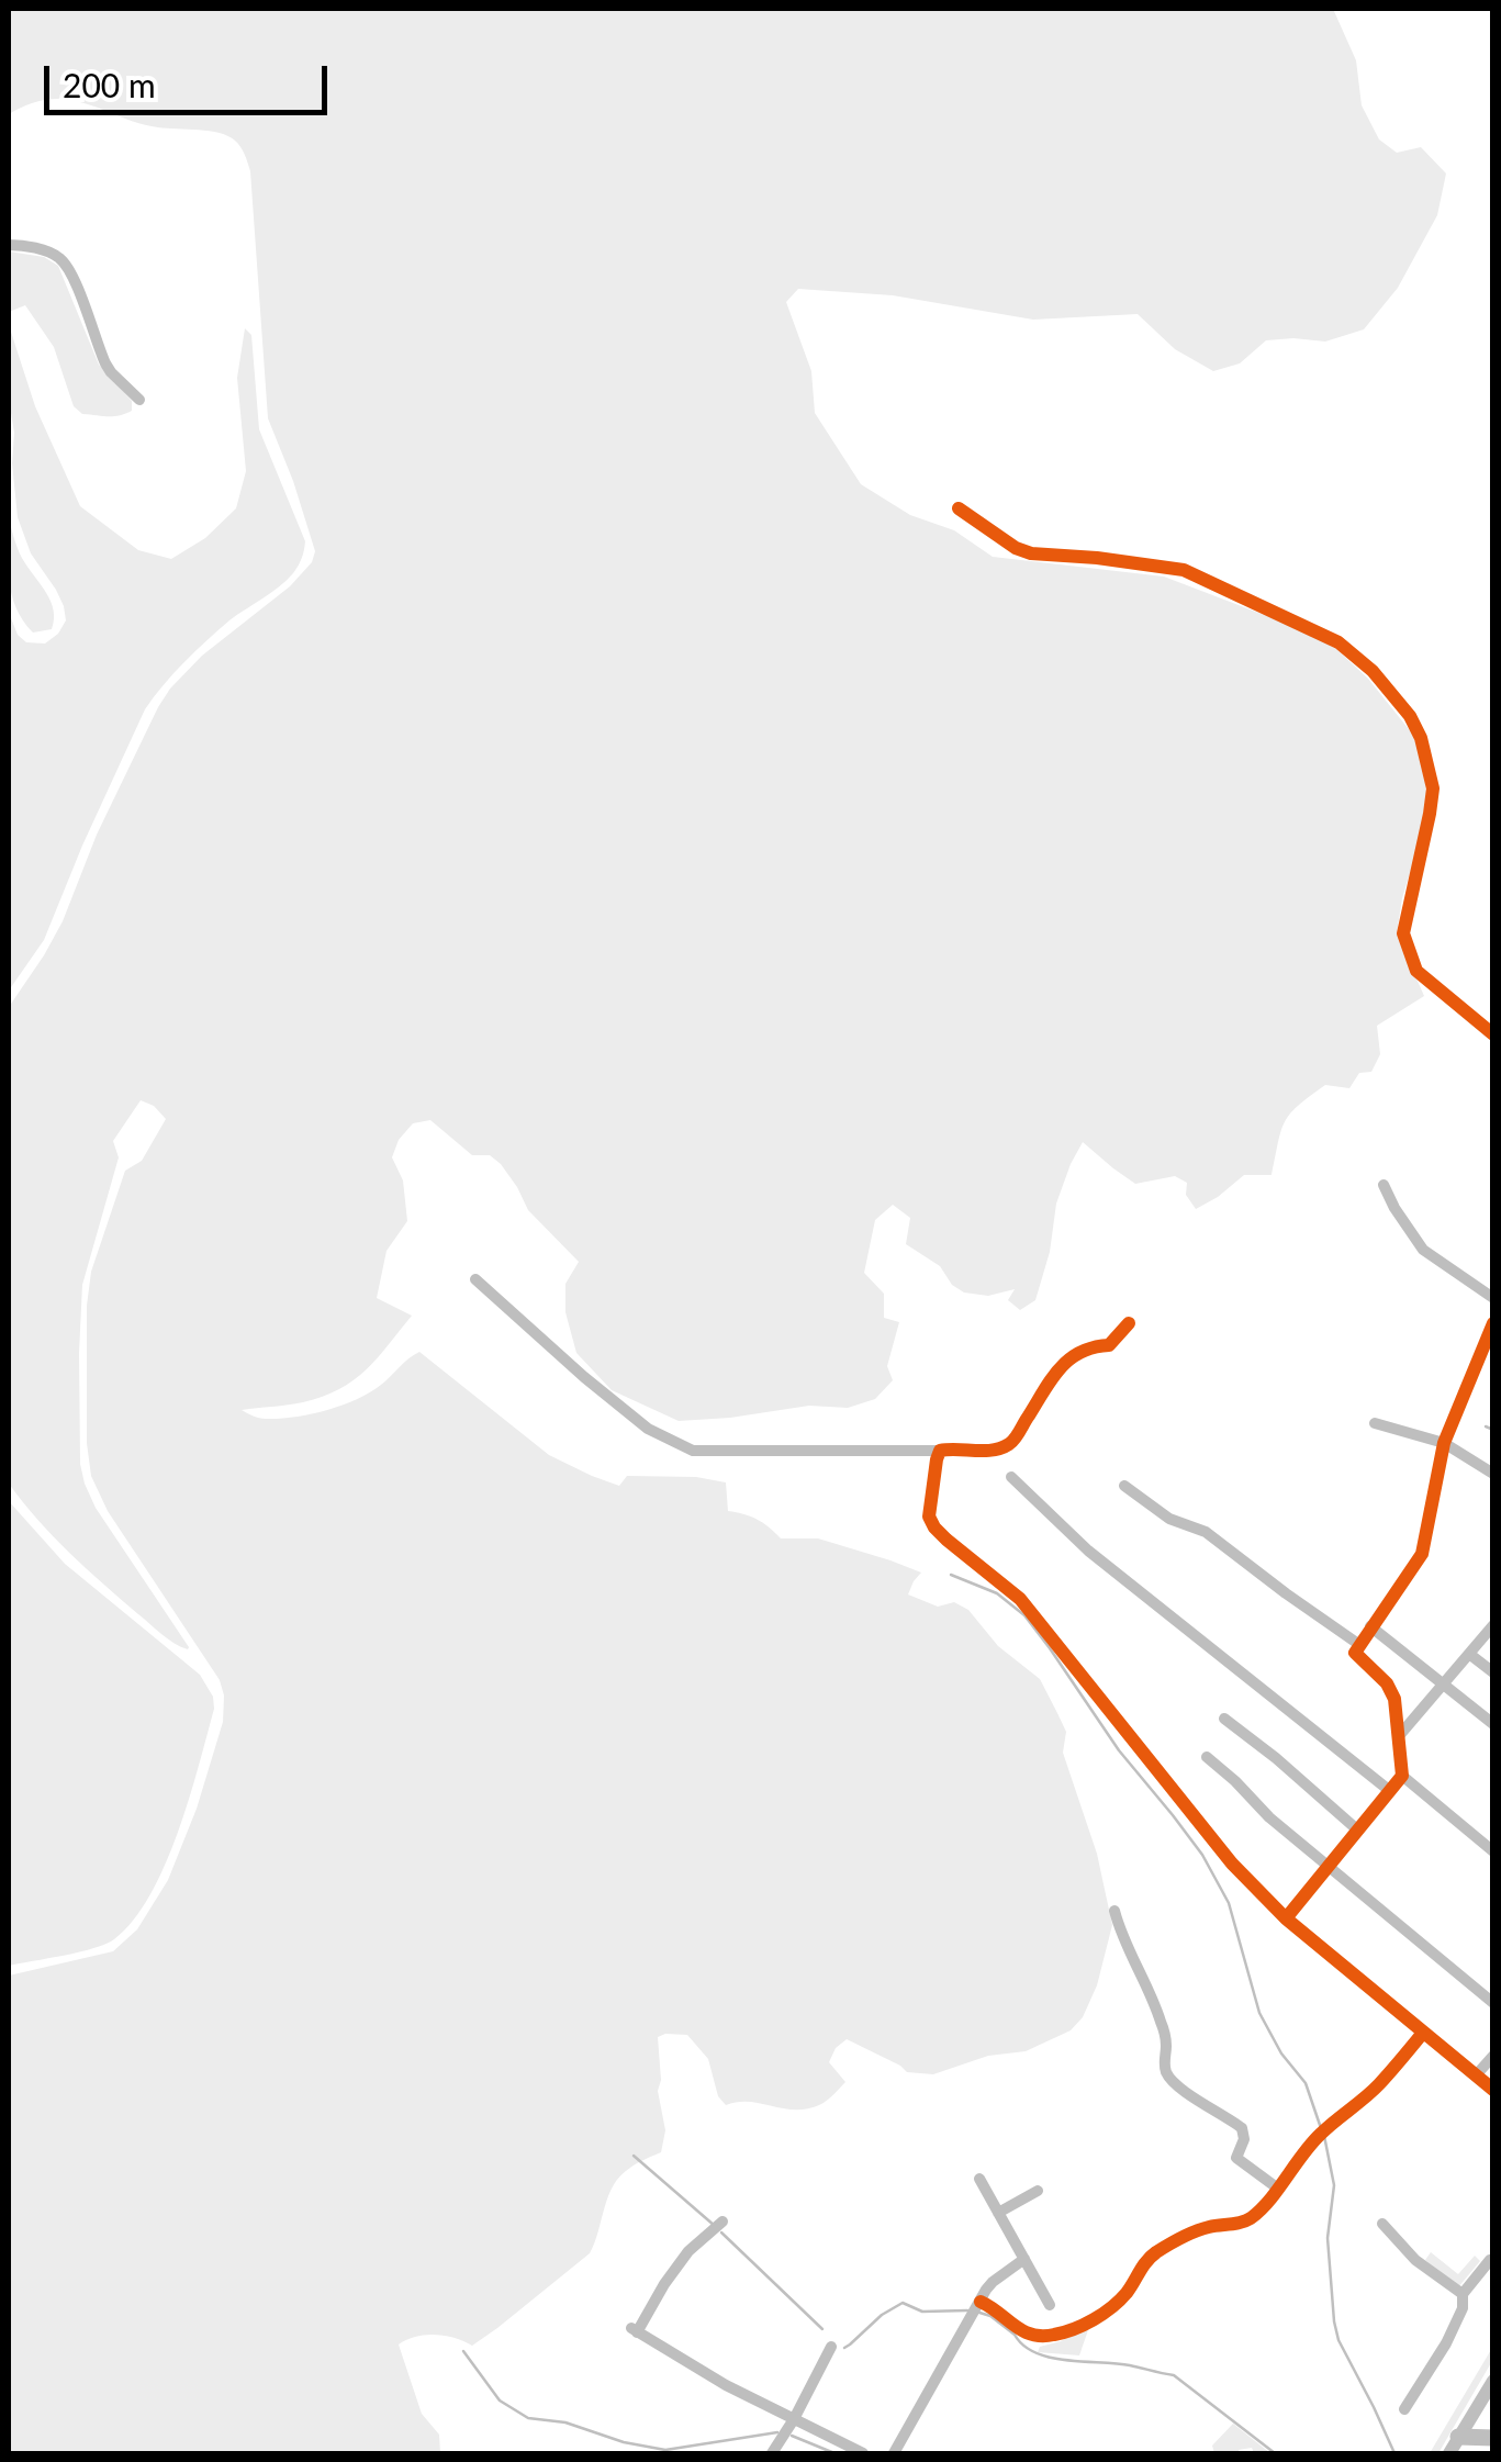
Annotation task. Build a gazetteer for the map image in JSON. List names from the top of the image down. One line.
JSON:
{"scale_bar":"200 m"}
